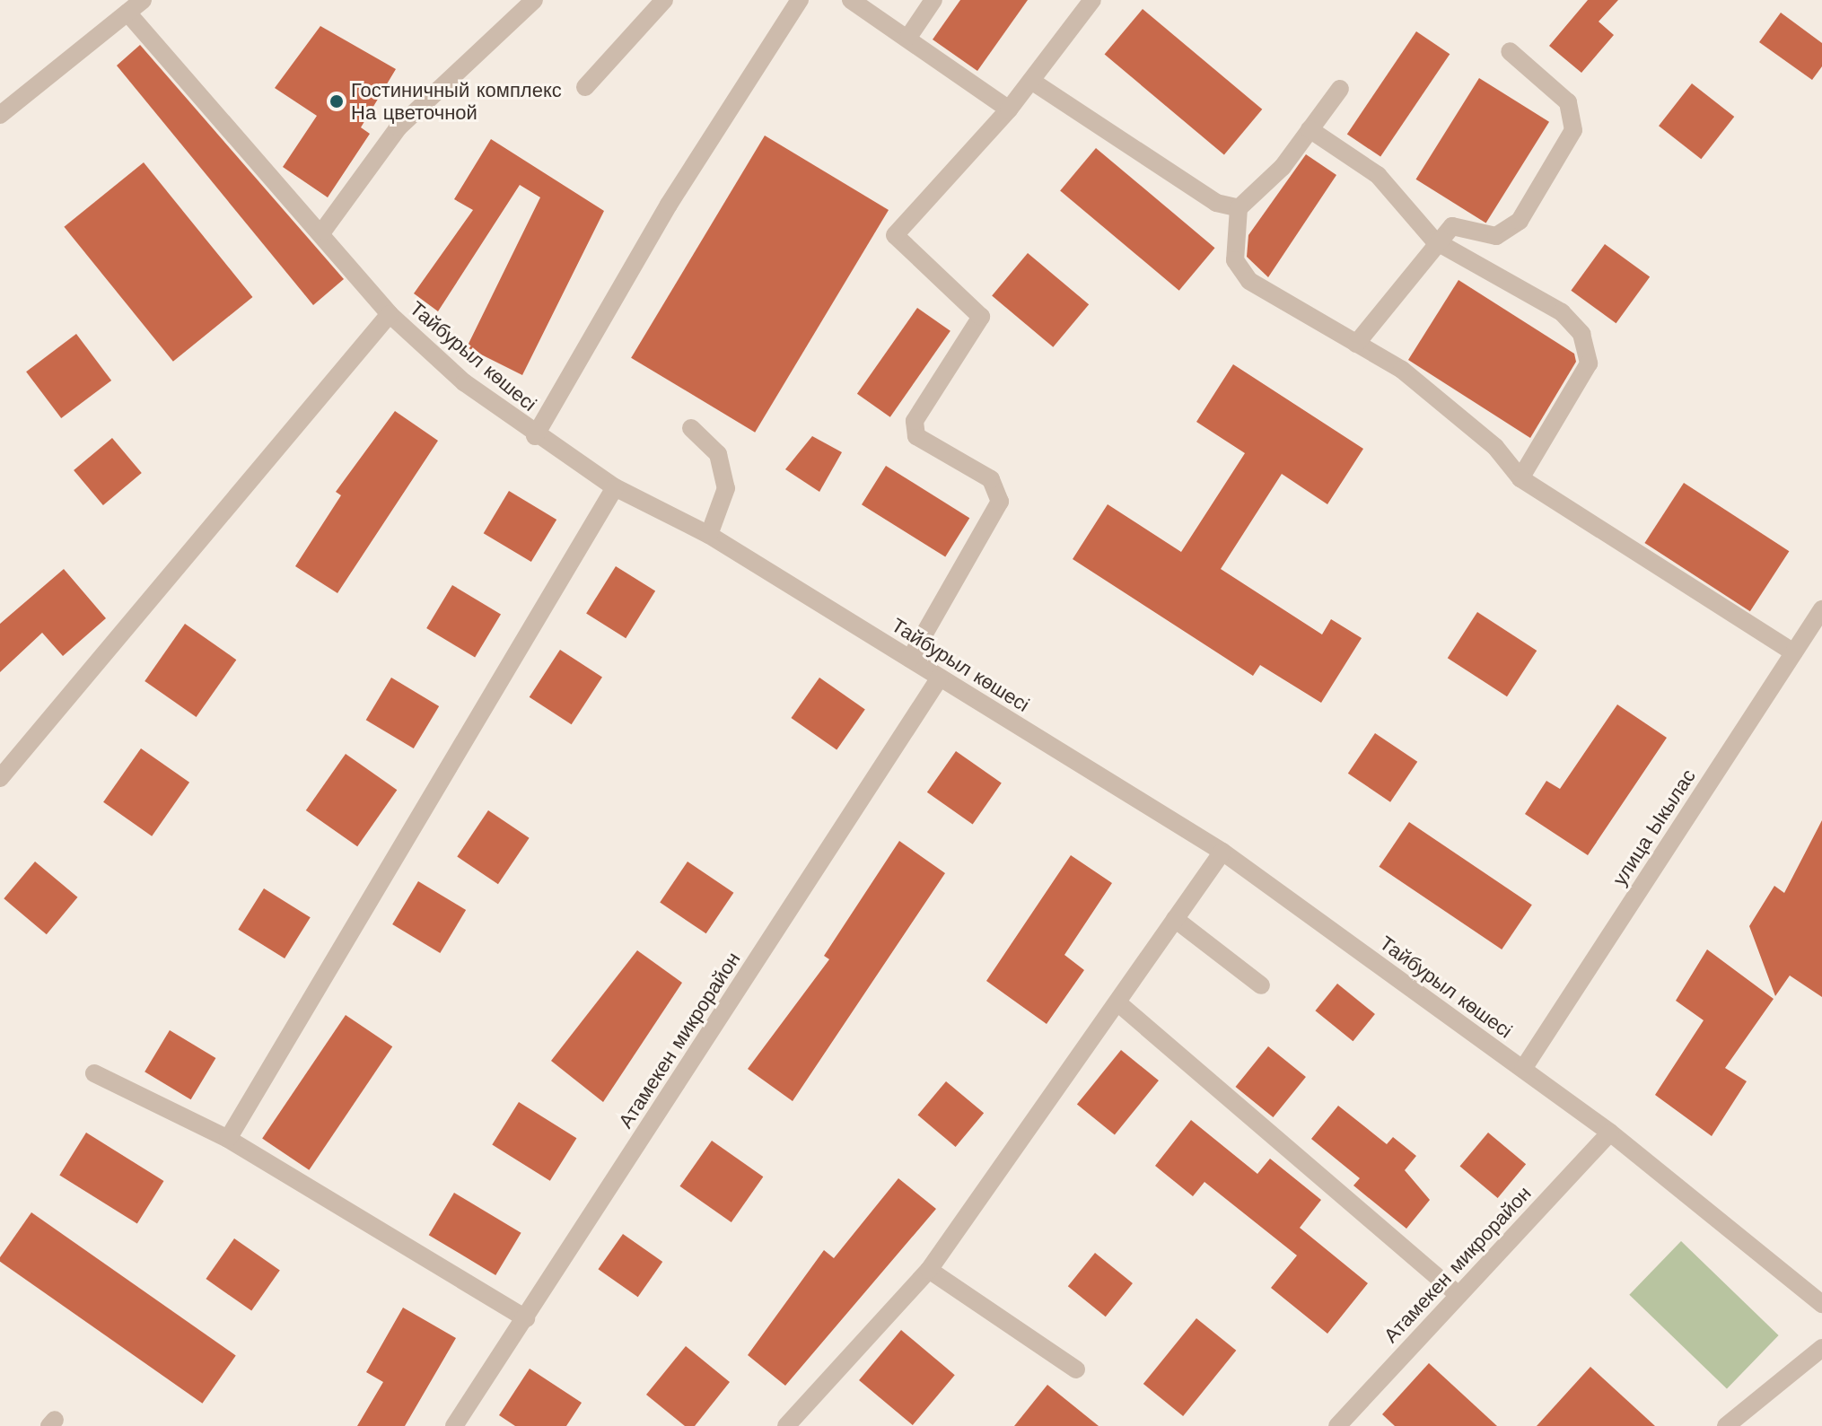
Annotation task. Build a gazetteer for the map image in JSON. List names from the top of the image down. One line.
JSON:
{"streets":{"street":["Тайбурыл көшесі","улица Ыкылас","Атамекен микрорайон"]},"crossings":[["Тайбурыл көшесі","улица Ыкылас"],["Тайбурыл көшесі","Атамекен микрорайон"]],"places":["Гостиничный комплекс На цветочной"]}
